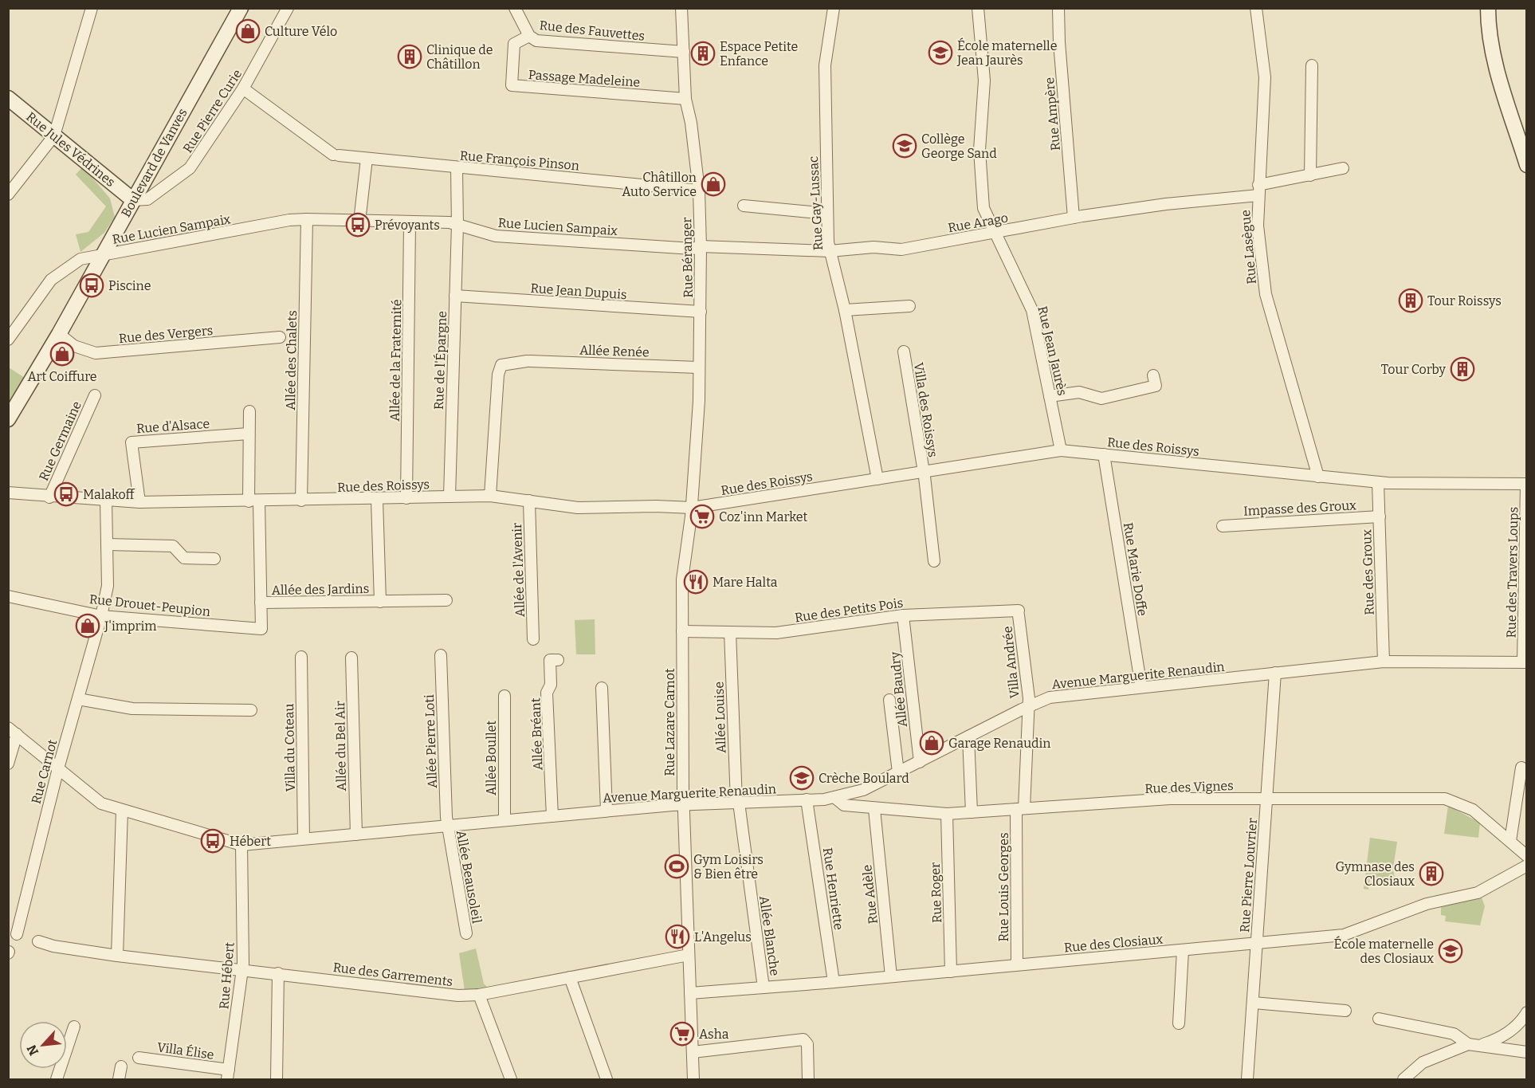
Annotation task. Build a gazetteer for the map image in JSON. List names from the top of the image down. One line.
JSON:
{"streets":{"main road":["Rue Jules Védrines","Boulevard de Vanves"],"street":["Rue des Fauvettes","Passage Madeleine","Rue Pierre Curie","Rue Ampère","Rue François Pinson","Rue Gay-Lussac","Rue Arago","Rue Lucien Sampaix","Rue Lasègue","Rue Béranger","Rue Jean Dupuis","Rue des Vergers","Allée Renée","Rue Jean Jaurès","Allée des Chalets","Allée de la Fraternité","Rue de l'Épargne","Villa des Roissys","Rue d'Alsace","Rue Germaine","Rue des Roissys","Impasse des Groux","Rue Marie Doffe","Allée de l'Avenir","Rue des Groux","Rue des Travers Loups","Allée des Jardins","Rue Drouet-Peupion","Rue des Petits Pois","Villa Andrée","Avenue Marguerite Renaudin","Allée Baudry","Allée Louise","Rue Lazare Carnot","Allée Bréant","Allée Pierre Loti","Allée du Bel Air","Villa du Coteau","Allée Boullet","Rue Carnot","Rue des Vignes","Rue Pierre Louvrier","Allée Beausoleil","Rue Louis Georges","Rue Henriette","Rue Roger","Rue Adèle","Allée Blanche","Rue des Closiaux","Rue des Garrements","Rue Hébert","Villa Élise"]},"crossings":[["Rue des Fauvettes","Passage Madeleine"],["Rue des Fauvettes","Rue Béranger"],["Passage Madeleine","Rue Béranger"],["Rue Pierre Curie","Rue Jules Védrines"],["Rue Pierre Curie","Rue François Pinson"],["Rue Pierre Curie","Boulevard de Vanves"],["Rue Ampère","Rue Arago"],["Rue Jules Védrines","Boulevard de Vanves"],["Rue François Pinson","Rue Béranger"],["Rue François Pinson","Rue de l'Épargne"],["Boulevard de Vanves","Rue Lucien Sampaix"],["Boulevard de Vanves","Rue des Vergers"],["Rue Gay-Lussac","Rue Arago"],["Rue Gay-Lussac","Rue des Roissys"],["Rue Arago","Rue Lucien Sampaix"],["Rue Arago","Rue Lasègue"],["Rue Arago","Rue Béranger"],["Rue Arago","Rue Jean Jaurès"],["Rue Lucien Sampaix","Rue Béranger"],["Rue Lucien Sampaix","Allée des Chalets"],["Rue Lucien Sampaix","Allée de la Fraternité"],["Rue Lucien Sampaix","Rue de l'Épargne"],["Rue Lasègue","Rue des Roissys"],["Rue Béranger","Rue Jean Dupuis"],["Rue Béranger","Allée Renée"],["Rue Béranger","Rue des Roissys"],["Rue Béranger","Rue Lazare Carnot"],["Rue Jean Dupuis","Rue de l'Épargne"],["Allée Renée","Rue des Roissys"],["Rue Jean Jaurès","Rue des Roissys"],["Allée des Chalets","Rue des Roissys"],["Allée de la Fraternité","Rue des Roissys"],["Rue de l'Épargne","Rue des Roissys"],["Villa des Roissys","Rue des Roissys"],["Rue d'Alsace","Rue des Roissys"],["Rue Germaine","Rue des Roissys"],["Rue des Roissys","Rue Marie Doffe"],["Rue des Roissys","Allée de l'Avenir"],["Rue des Roissys","Rue des Groux"],["Rue des Roissys","Rue des Travers Loups"],["Rue des Roissys","Allée des Jardins"],["Rue des Roissys","Rue Lazare Carnot"],["Rue des Roissys","Rue Carnot"],["Impasse des Groux","Rue des Groux"],["Rue Marie Doffe","Avenue Marguerite Renaudin"],["Rue des Groux","Avenue Marguerite Renaudin"],["Rue des Travers Loups","Avenue Marguerite Renaudin"],["Allée des Jardins","Rue Drouet-Peupion"],["Rue Drouet-Peupion","Rue Carnot"],["Rue des Petits Pois","Villa Andrée"],["Rue des Petits Pois","Allée Baudry"],["Rue des Petits Pois","Allée Louise"],["Rue des Petits Pois","Rue Lazare Carnot"],["Villa Andrée","Avenue Marguerite Renaudin"],["Villa Andrée","Rue des Vignes"],["Villa Andrée","Rue Louis Georges"],["Avenue Marguerite Renaudin","Allée Baudry"],["Avenue Marguerite Renaudin","Allée Louise"],["Avenue Marguerite Renaudin","Rue Lazare Carnot"],["Avenue Marguerite Renaudin","Allée Bréant"],["Avenue Marguerite Renaudin","Allée Pierre Loti"],["Avenue Marguerite Renaudin","Allée du Bel Air"],["Avenue Marguerite Renaudin","Villa du Coteau"],["Avenue Marguerite Renaudin","Allée Boullet"],["Avenue Marguerite Renaudin","Rue Carnot"],["Avenue Marguerite Renaudin","Rue des Vignes"],["Avenue Marguerite Renaudin","Rue Pierre Louvrier"],["Avenue Marguerite Renaudin","Allée Beausoleil"],["Avenue Marguerite Renaudin","Rue Henriette"],["Avenue Marguerite Renaudin","Allée Blanche"],["Avenue Marguerite Renaudin","Rue Hébert"],["Allée Louise","Allée Blanche"],["Rue Lazare Carnot","Rue des Closiaux"],["Rue Lazare Carnot","Rue des Garrements"],["Allée Pierre Loti","Allée Beausoleil"],["Rue des Vignes","Rue Pierre Louvrier"],["Rue des Vignes","Rue Louis Georges"],["Rue des Vignes","Rue Roger"],["Rue des Vignes","Rue Adèle"],["Rue Pierre Louvrier","Rue des Closiaux"],["Rue Louis Georges","Rue des Closiaux"],["Rue Henriette","Rue des Closiaux"],["Rue Roger","Rue des Closiaux"],["Rue Adèle","Rue des Closiaux"],["Allée Blanche","Rue des Closiaux"],["Rue des Garrements","Rue Hébert"],["Rue Hébert","Villa Élise"]],"places":{"shop":["Culture Vélo","Châtillon Auto Service","Art Coiffure","J'imprim","Garage Renaudin"],"school or university":["École maternelle Jean Jaurès","Collège George Sand","Crèche Boulard","École maternelle des Closiaux"],"building":["Espace Petite Enfance","Clinique de Châtillon","Tour Roissys","Tour Corby","Gymnase des Closiaux"],"bus stop":["Prévoyants","Piscine","Malakoff","Hébert"],"supermarket":["Coz'inn Market","Asha"],"restaurant":["Mare Halta","L'Angelus"],"sports":["Gym Loisirs & Bien être"]},"north":"bottom left"}
